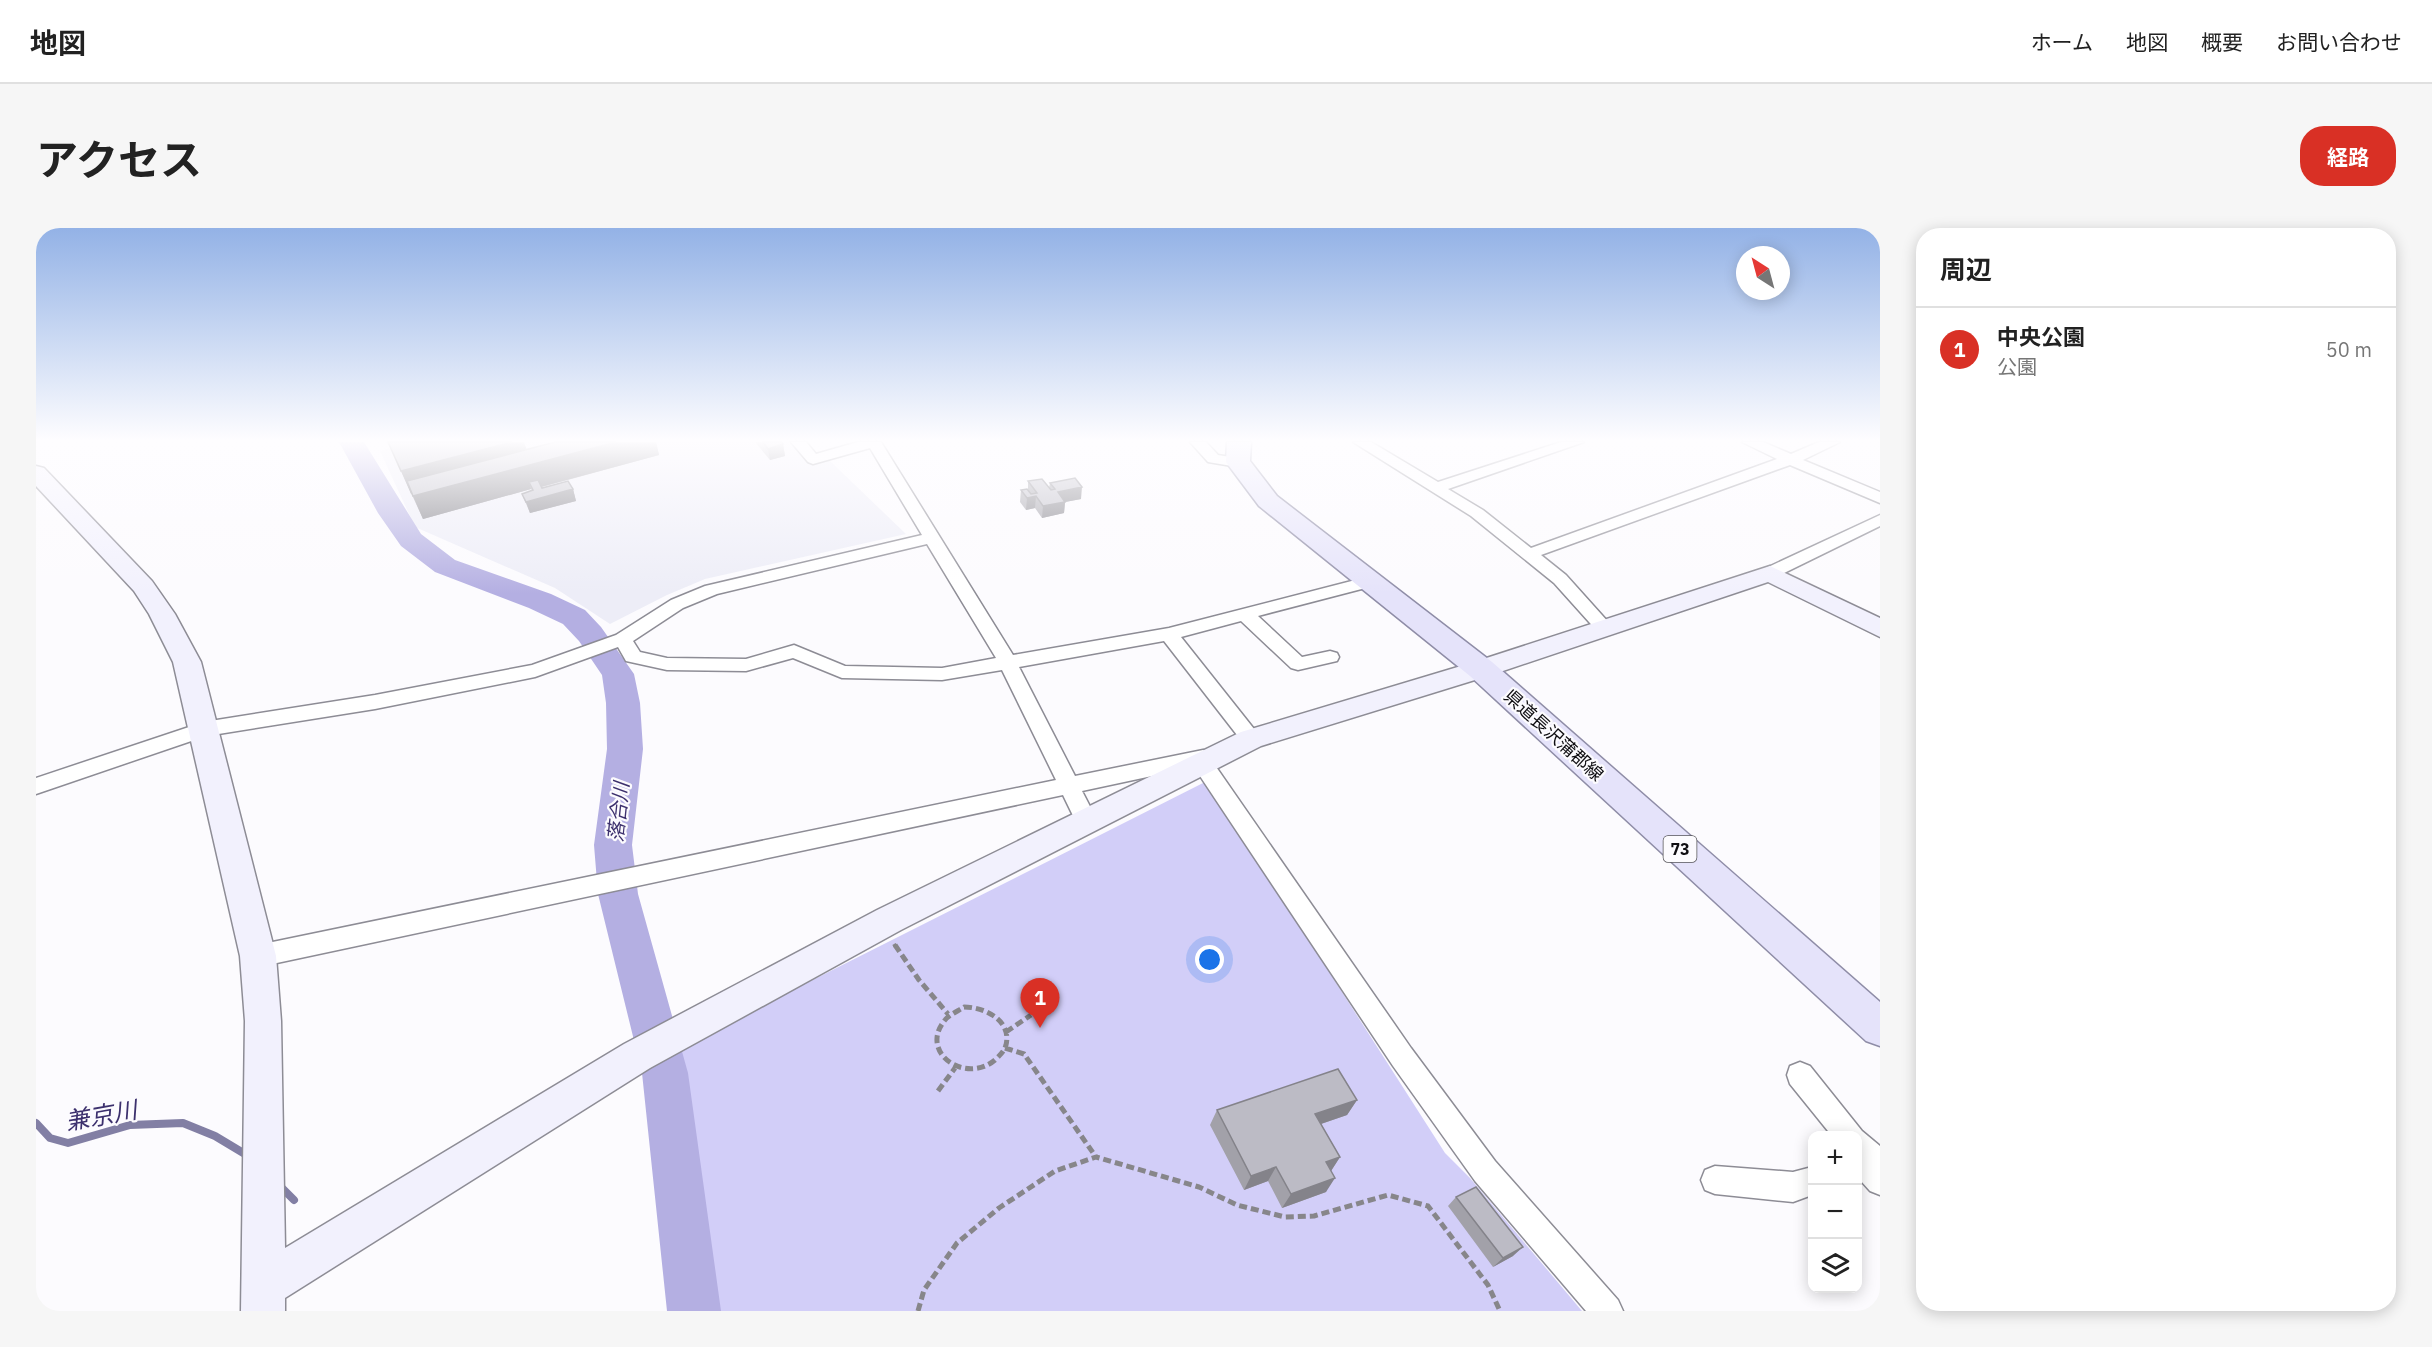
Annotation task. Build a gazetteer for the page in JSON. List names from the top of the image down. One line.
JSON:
{"streets":{"main road":["県道長沢蒲郡線","73"]},"water":["落合川","兼京川"],"north":"top left","page":{"header":"地図","nav":["ホーム","地図","概要","お問い合わせ"],"title":"アクセス","buttons":"経路","heading":"周辺","list":[{"mark":"1","name":"中央公園","note":"公園","value":"50 m"}],"pins":"1","map_buttons":["+","−"]}}
